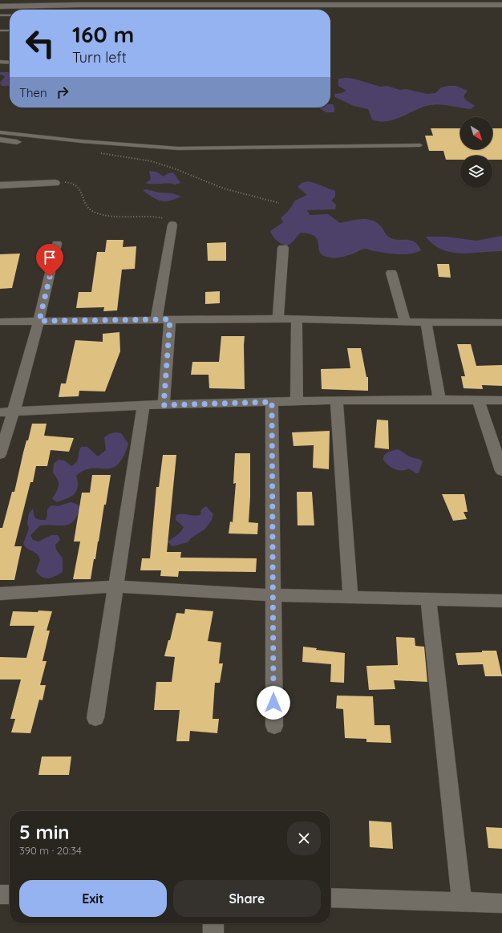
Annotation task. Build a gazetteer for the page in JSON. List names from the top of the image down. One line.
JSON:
{"north":"bottom right","page":{"turn":["160 m","Turn left"],"then":"Then","heading":["5 min","390 m · 20:34"],"buttons":["Exit","Share"]}}
